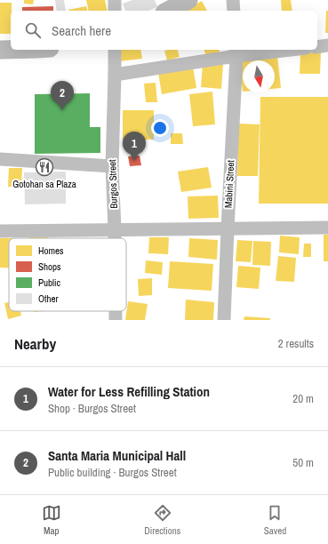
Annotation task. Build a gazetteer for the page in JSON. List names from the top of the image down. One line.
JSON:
{"streets":{"street":["Burgos Street","Mabini Street"]},"places":{"restaurant":["Gotohan sa Plaza"]},"legend":["Homes","Shops","Public","Other"],"north":"bottom","page":{"search":"Search here","pins":["2","1"],"heading":["Nearby","2 results"],"list":[{"mark":"1","name":"Water for Less Refilling Station","note":"Shop · Burgos Street","value":"20 m"},{"mark":"2","name":"Santa Maria Municipal Hall","note":"Public building · Burgos Street","value":"50 m"}],"nav":["Map","Directions","Saved"]}}
